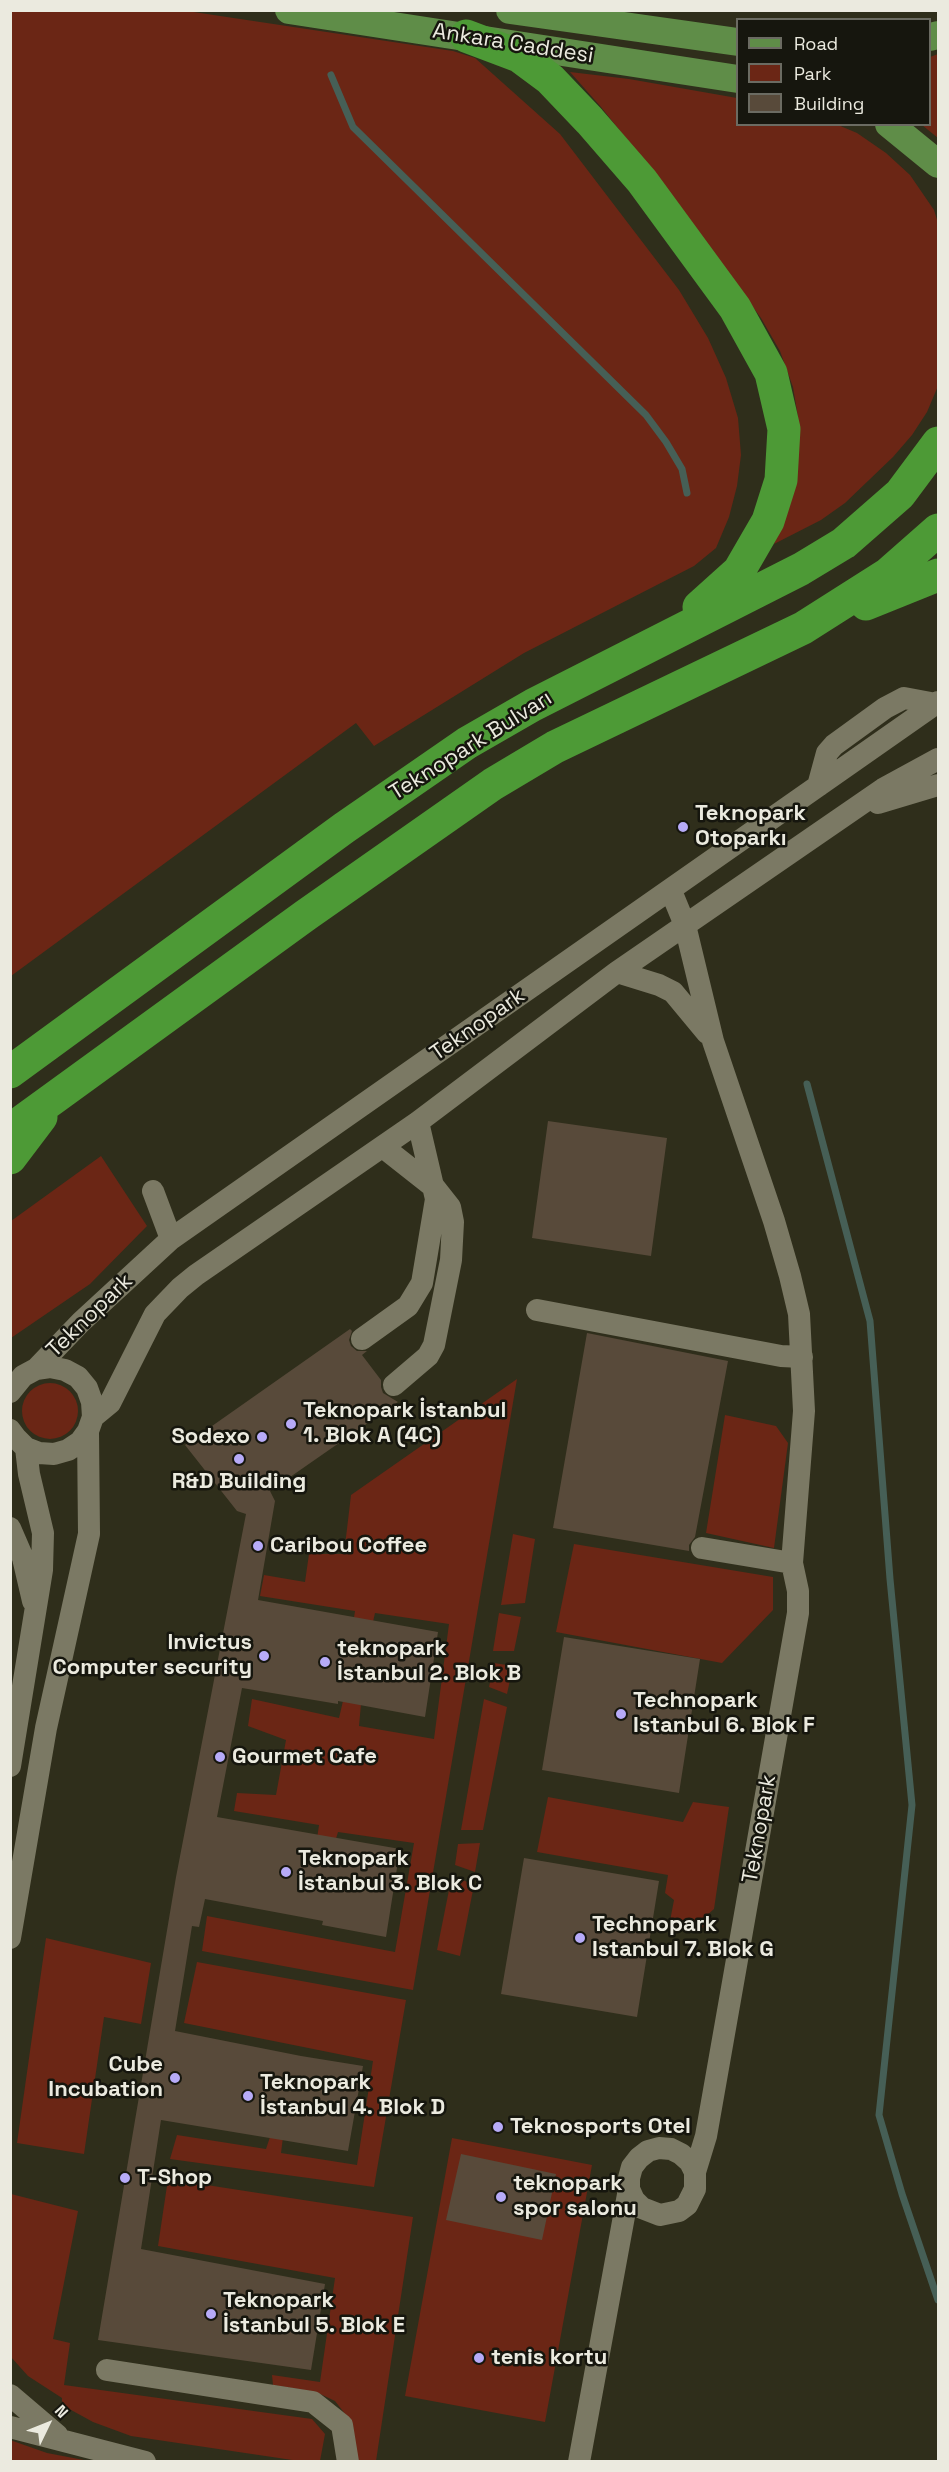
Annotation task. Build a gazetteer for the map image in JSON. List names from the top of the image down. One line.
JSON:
{"streets":{"highway":["Teknopark Bulvarı"],"main road":["Ankara Caddesi"],"street":["Teknopark"]},"places":["Teknopark Otoparkı","Teknopark İstanbul 1. Blok A (4C)","Sodexo","R&D Building","Caribou Coffee","Invictus Computer security","teknopark İstanbul 2. Blok B","Technopark Istanbul 6. Blok F","Gourmet Cafe","Teknopark İstanbul 3. Blok C","Technopark Istanbul 7. Blok G","Cube Incubation","Teknopark İstanbul 4. Blok D","Teknosports Otel","T-Shop","teknopark spor salonu","Teknopark İstanbul 5. Blok E","tenis kortu"],"legend":["Road","Park","Building"],"north":"top right"}
